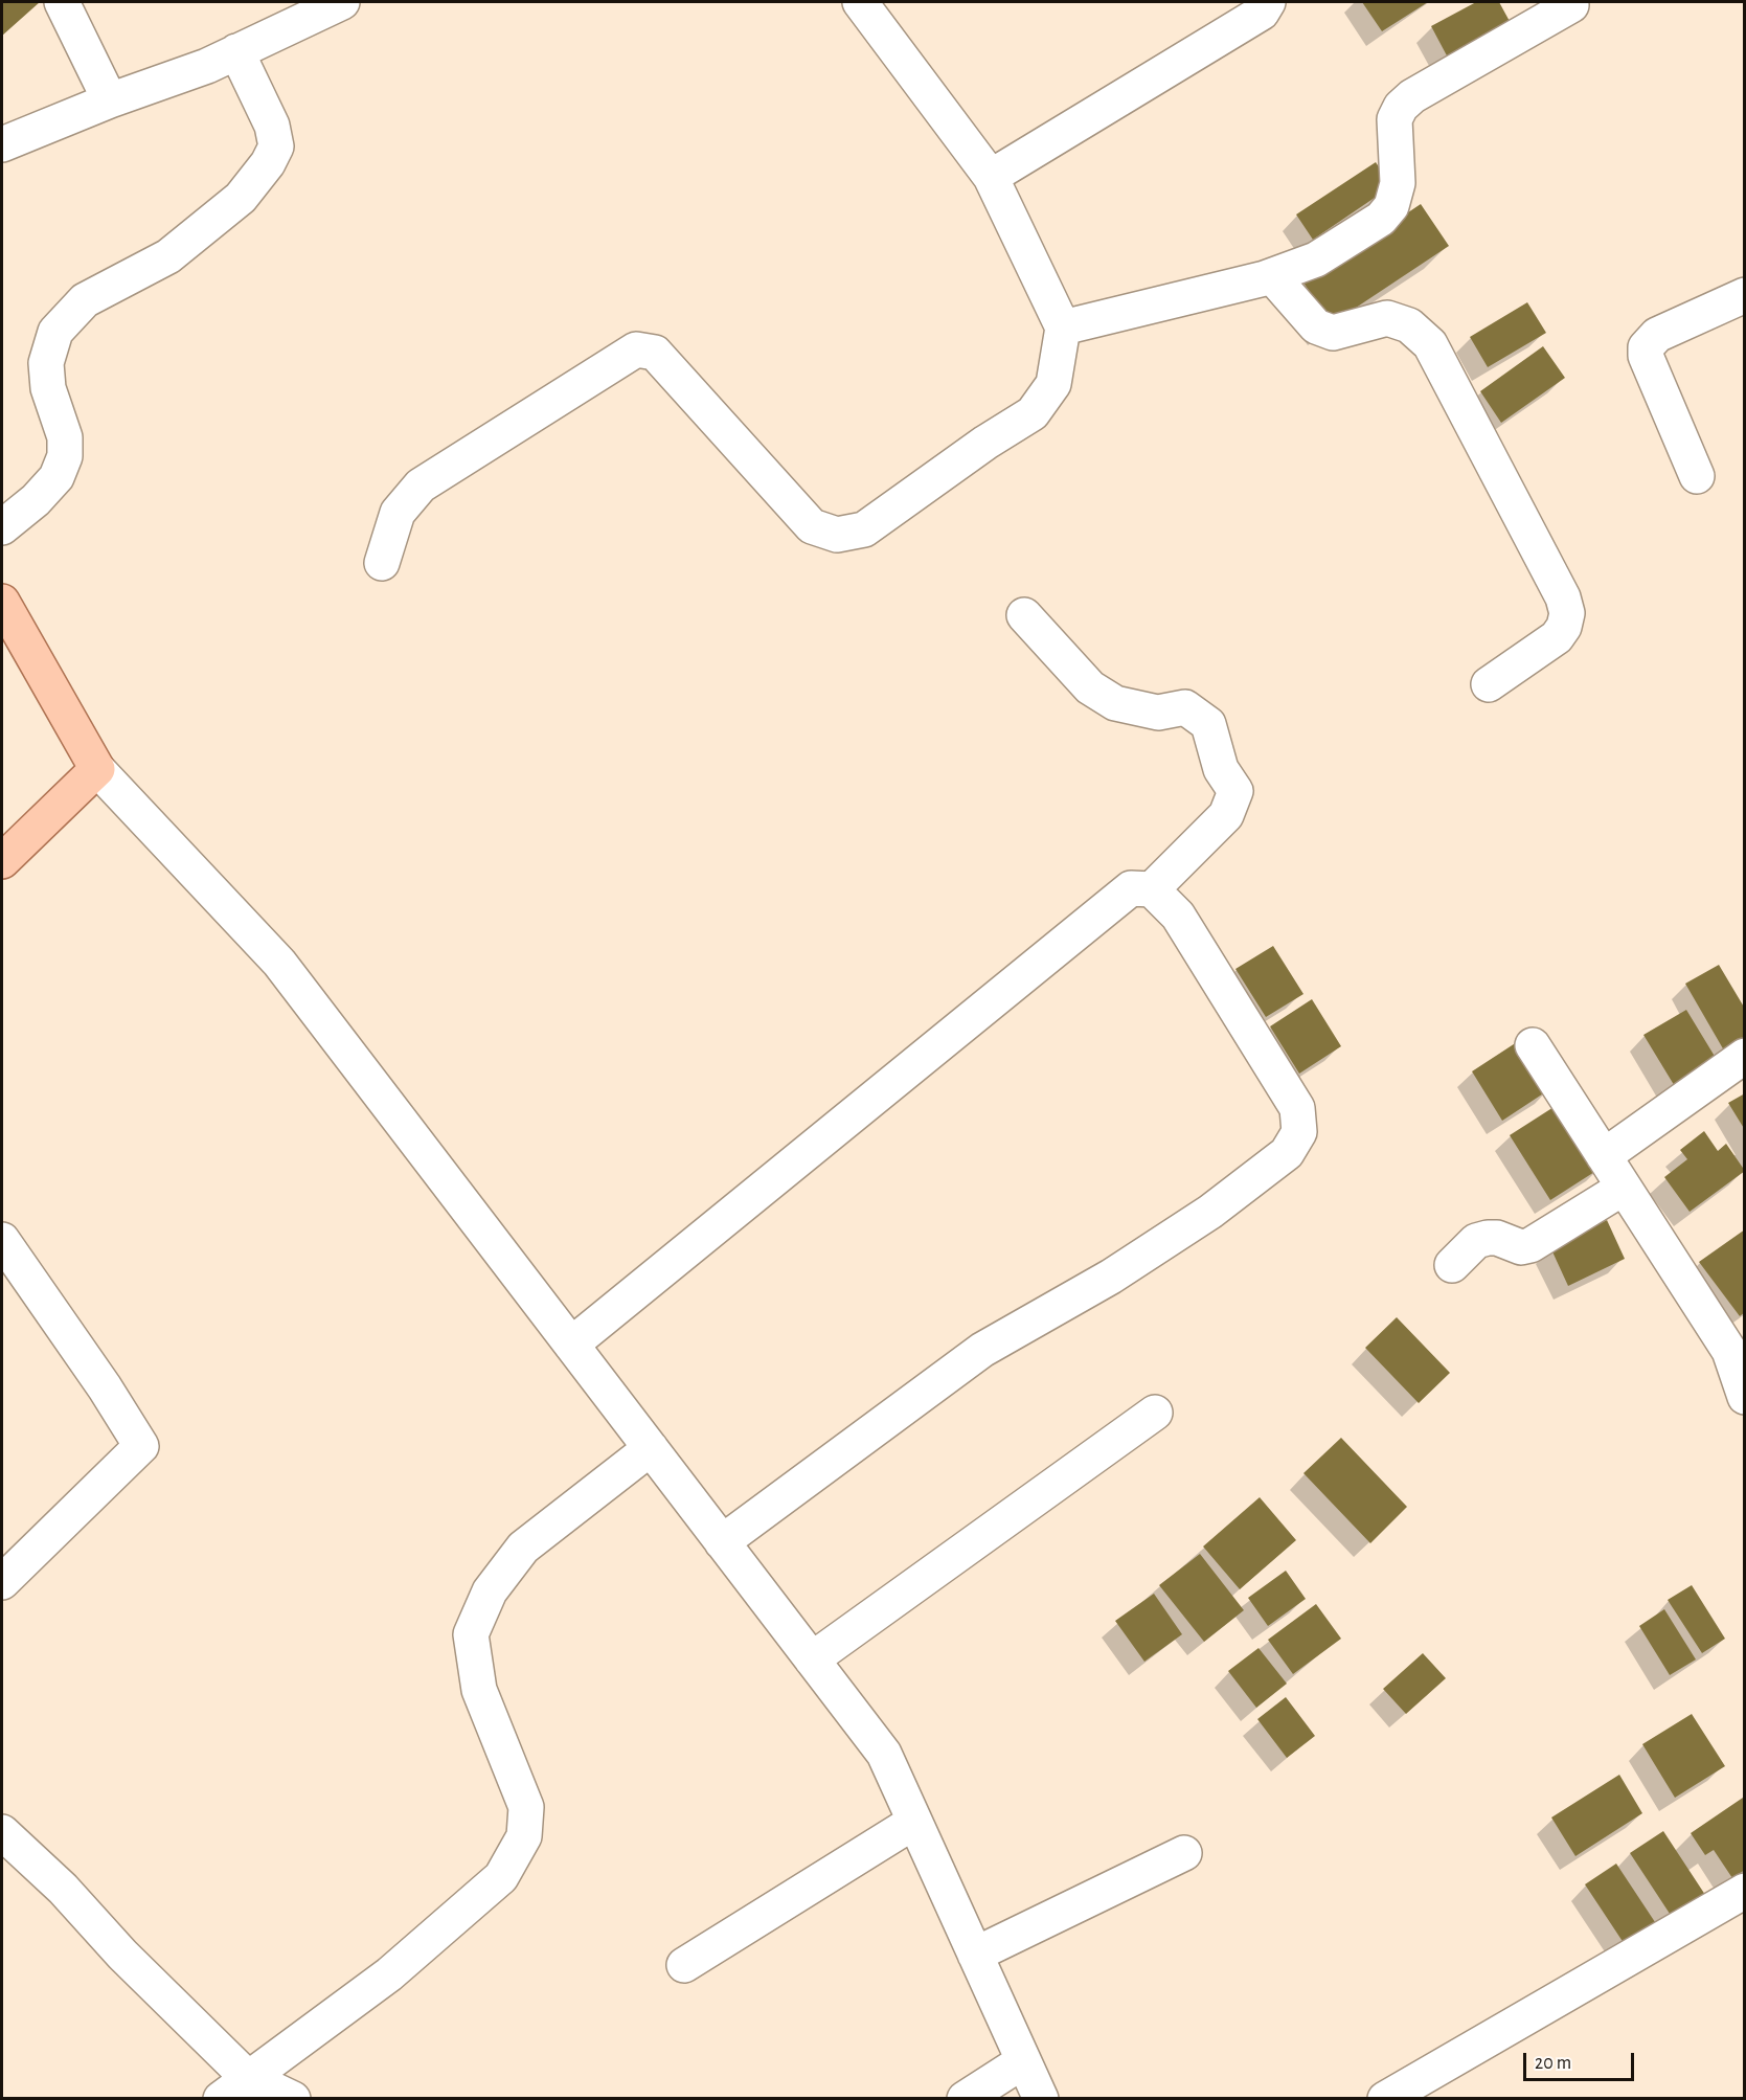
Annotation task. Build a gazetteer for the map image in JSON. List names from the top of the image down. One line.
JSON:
{"scale_bar":"20 m"}
